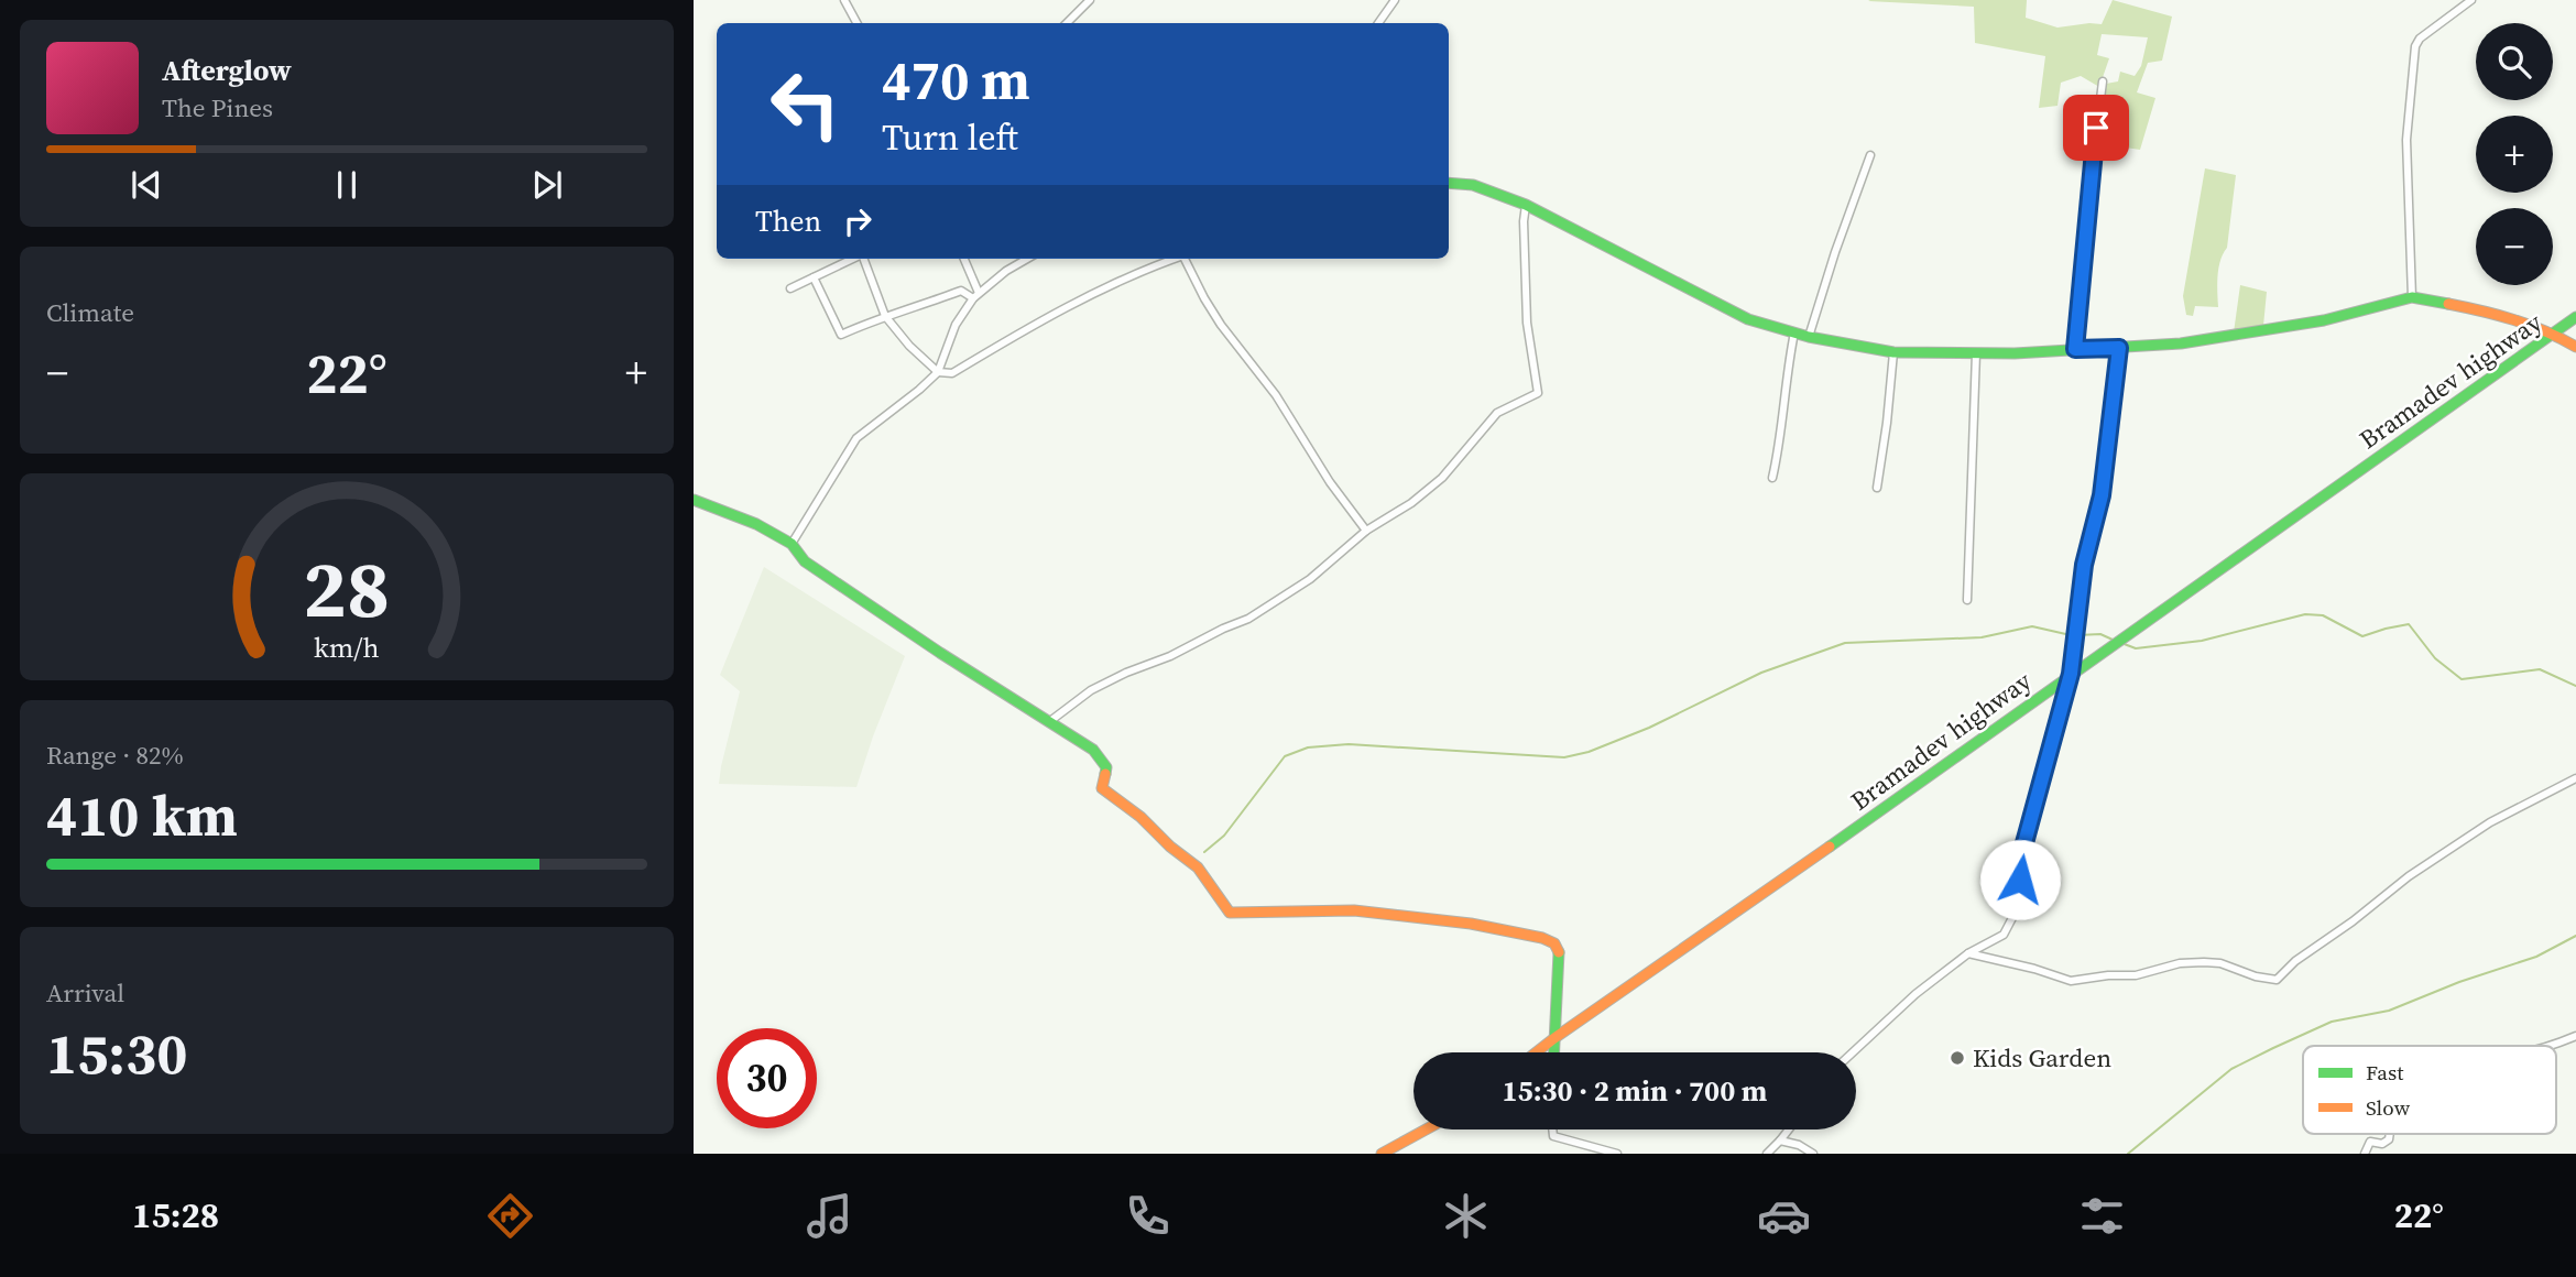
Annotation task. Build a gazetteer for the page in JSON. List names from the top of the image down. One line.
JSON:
{"streets":{"street":["Bramadev highway"]},"places":["Kids Garden"],"legend":["Fast","Slow"],"page":{"map_buttons":["+","−"],"turn":["470 m","Turn left"],"song":["Afterglow","The Pines"],"then":"Then","tile":["Climate",["Range · 82%","410 km"],["Arrival","15:30"]],"heat":["−","22°","+"],"limit":"30","trip":"15:30 · 2 min · 700 m","tabs":["15:28","22°"],"gauge":["28","km/h"]}}
